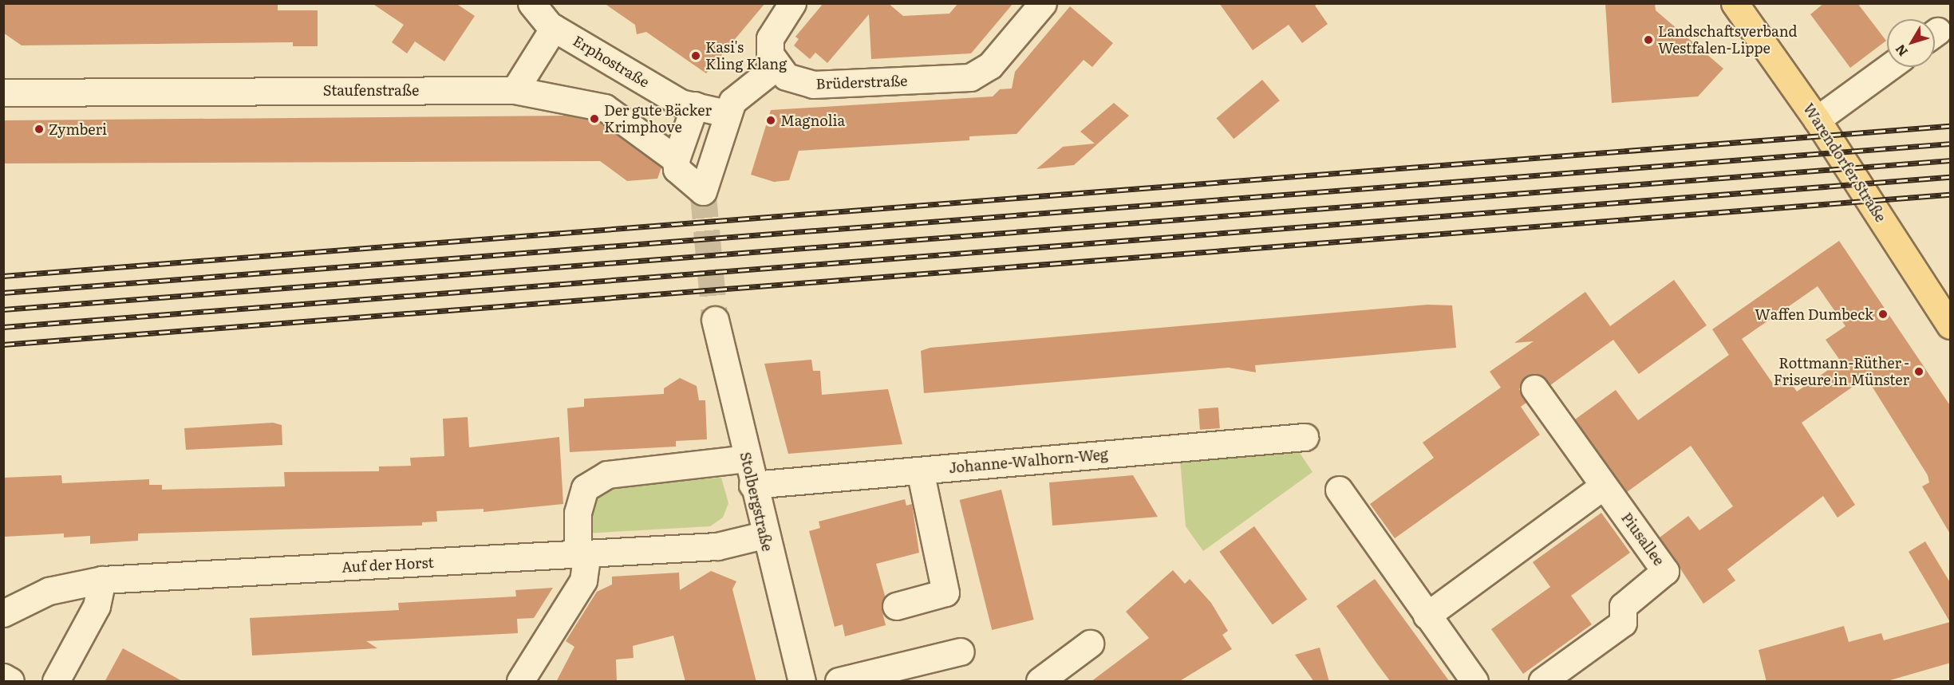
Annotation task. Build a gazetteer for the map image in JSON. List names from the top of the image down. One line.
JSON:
{"streets":{"main road":["Warendorfer Straße"],"street":["Erphostraße","Brüderstraße","Staufenstraße","Johanne-Walhorn-Weg","Stolbergstraße","Piusallee","Auf der Horst"]},"crossings":[["Erphostraße","Staufenstraße"],["Johanne-Walhorn-Weg","Stolbergstraße"],["Stolbergstraße","Auf der Horst"]],"places":["Landschaftsverband Westfalen-Lippe","Kasi's Kling Klang","Der gute Bäcker Krimphove","Magnolia","Zymberi","Waffen Dumbeck","Rottmann-Rüther - Friseure in Münster"],"north":"bottom left"}
